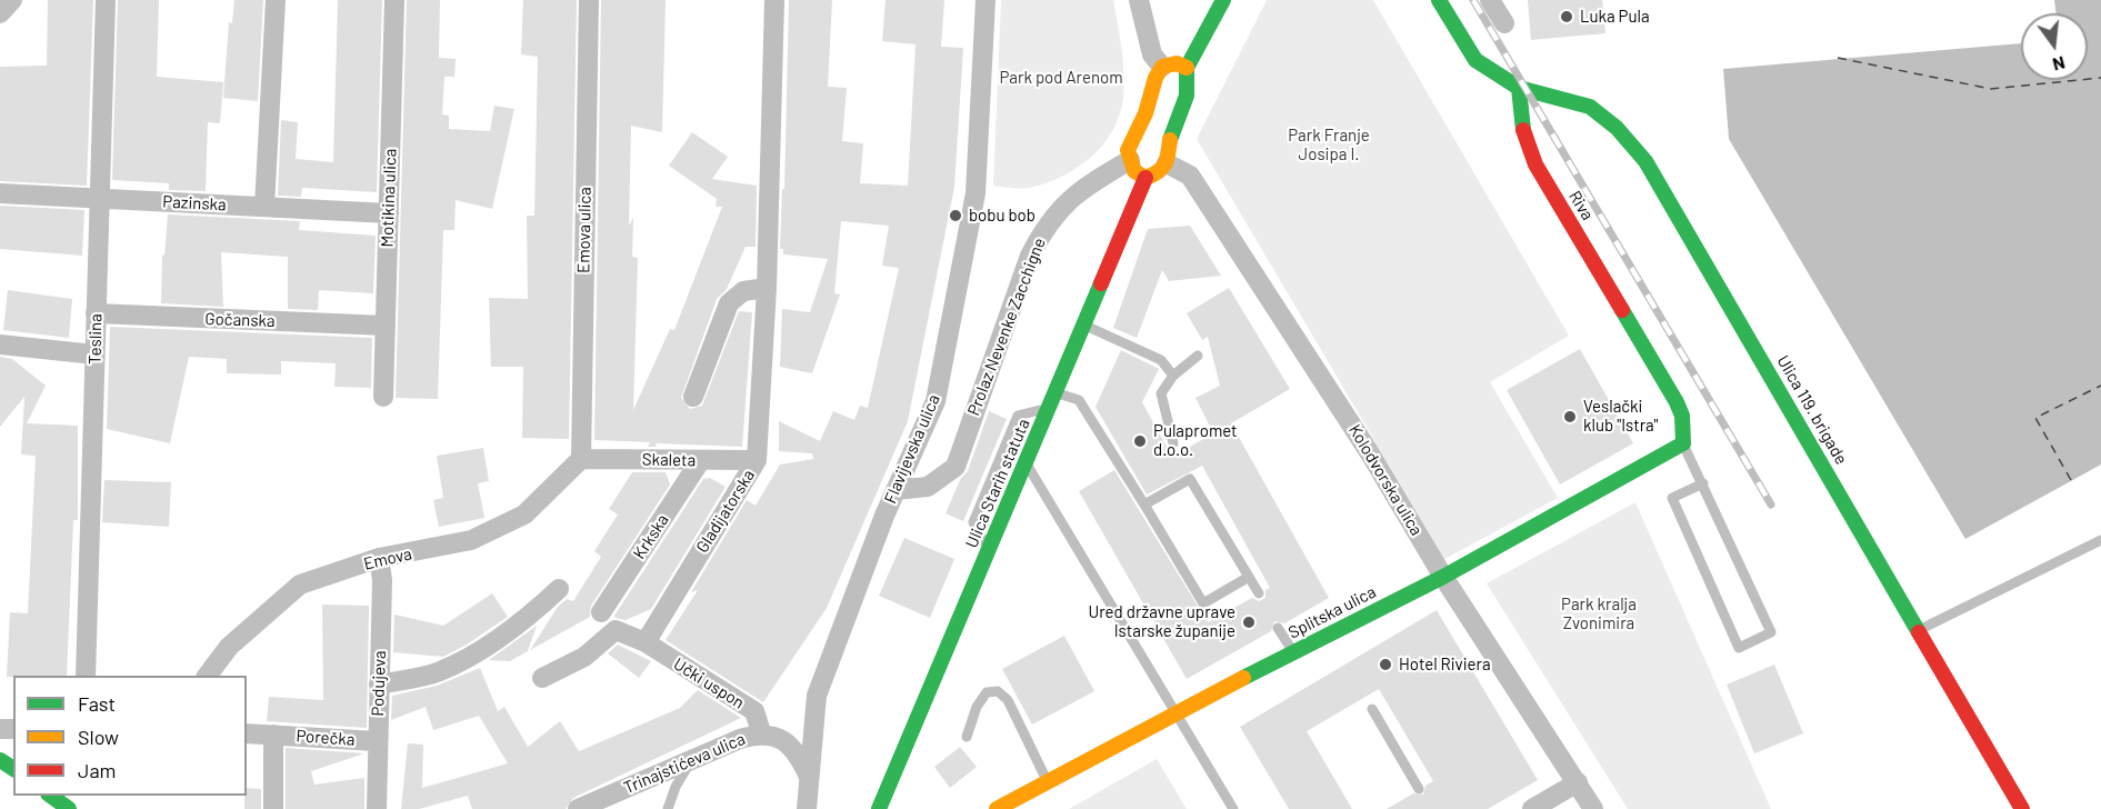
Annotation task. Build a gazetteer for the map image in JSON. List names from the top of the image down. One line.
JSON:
{"streets":{"main road":["Riva","Ulica 119. brigade","Ulica Starih statuta","Splitska ulica"],"street":["Motikina ulica","Pazinska","Emova ulica","Gočanska","Prolaz Nevenke Zacchigne","Teslina","Flavijevska ulica","Skaleta","Kolodvorska ulica","Gladijatorska","Krkska","Emova","Podujeva","Učki uspon","Porečka","Trinajstićeva ulica"]},"crossings":[["Motikina ulica","Pazinska"],["Motikina ulica","Gočanska"],["Pazinska","Teslina"],["Riva","Ulica 119. brigade"],["Riva","Splitska ulica"],["Emova ulica","Skaleta"],["Emova ulica","Emova"],["Gočanska","Teslina"],["Prolaz Nevenke Zacchigne","Flavijevska ulica"],["Flavijevska ulica","Trinajstićeva ulica"],["Skaleta","Gladijatorska"],["Skaleta","Krkska"],["Skaleta","Emova"],["Kolodvorska ulica","Splitska ulica"],["Gladijatorska","Učki uspon"],["Emova","Podujeva"],["Podujeva","Porečka"],["Učki uspon","Trinajstićeva ulica"]],"parks":["Park pod Arenom","Park Franje Josipa I.","Park kralja Zvonimira"],"places":["Luka Pula","bobu bob","Veslački klub \"Istra\"","Pulapromet d.o.o.","Ured državne uprave Istarske županije","Hotel Riviera"],"legend":["Fast","Slow","Jam"],"north":"bottom"}
